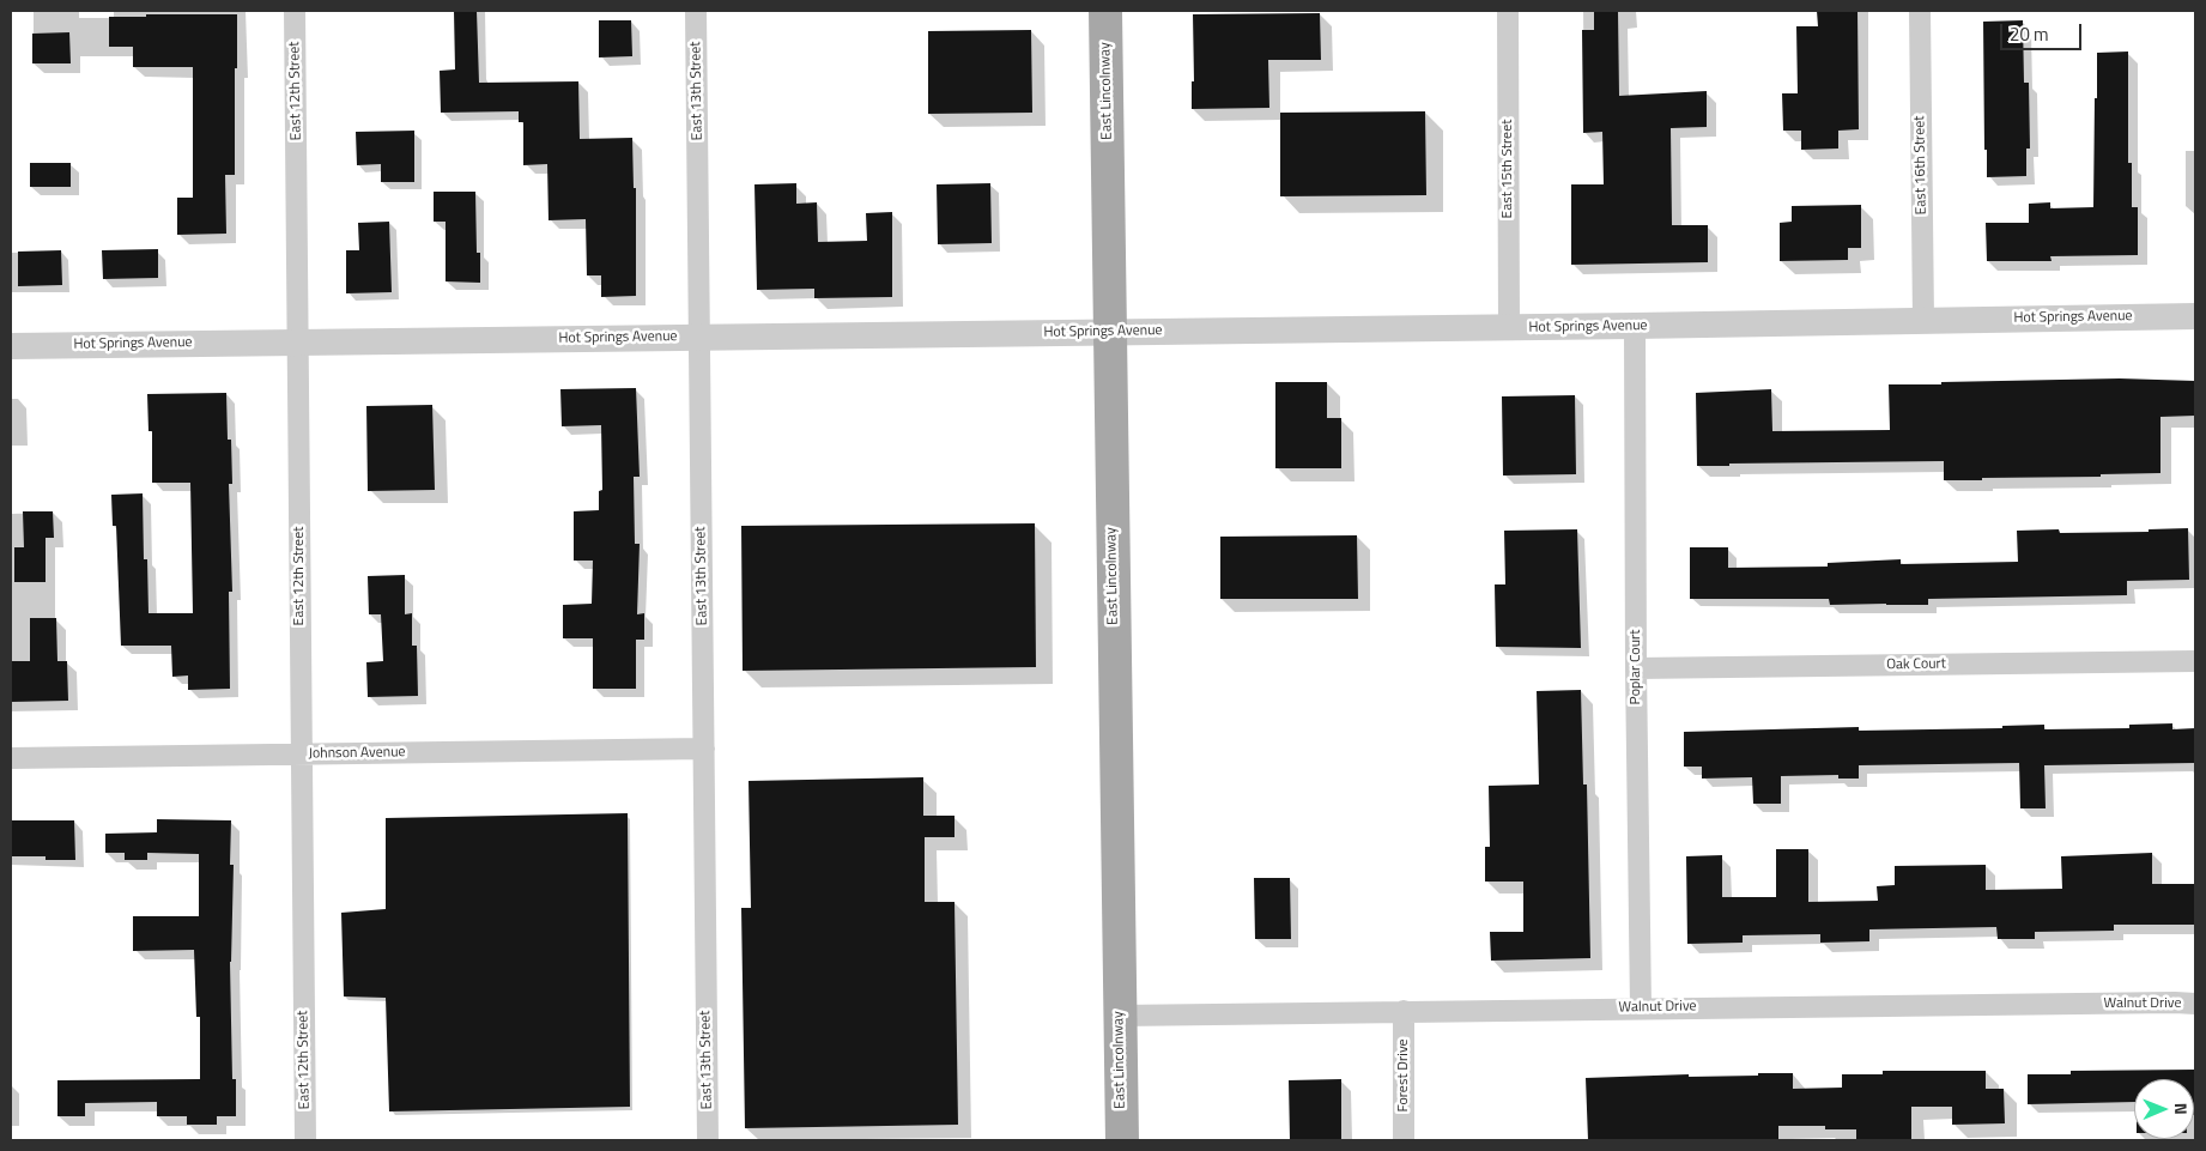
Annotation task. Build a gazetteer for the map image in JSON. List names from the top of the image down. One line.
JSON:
{"streets":{"main road":["East Lincolnway"],"street":["East 12th Street","East 13th Street","East 16th Street","East 15th Street","Hot Springs Avenue","Oak Court","Poplar Court","Johnson Avenue","Walnut Drive","Forest Drive"]},"crossings":[["East 12th Street","Hot Springs Avenue"],["East 12th Street","Johnson Avenue"],["East 13th Street","Hot Springs Avenue"],["East 13th Street","Johnson Avenue"],["East Lincolnway","Hot Springs Avenue"],["East Lincolnway","Walnut Drive"],["East 16th Street","Hot Springs Avenue"],["East 15th Street","Hot Springs Avenue"],["Hot Springs Avenue","Poplar Court"],["Oak Court","Poplar Court"],["Poplar Court","Walnut Drive"],["Walnut Drive","Forest Drive"]],"scale_bar":"20 m","north":"right"}
